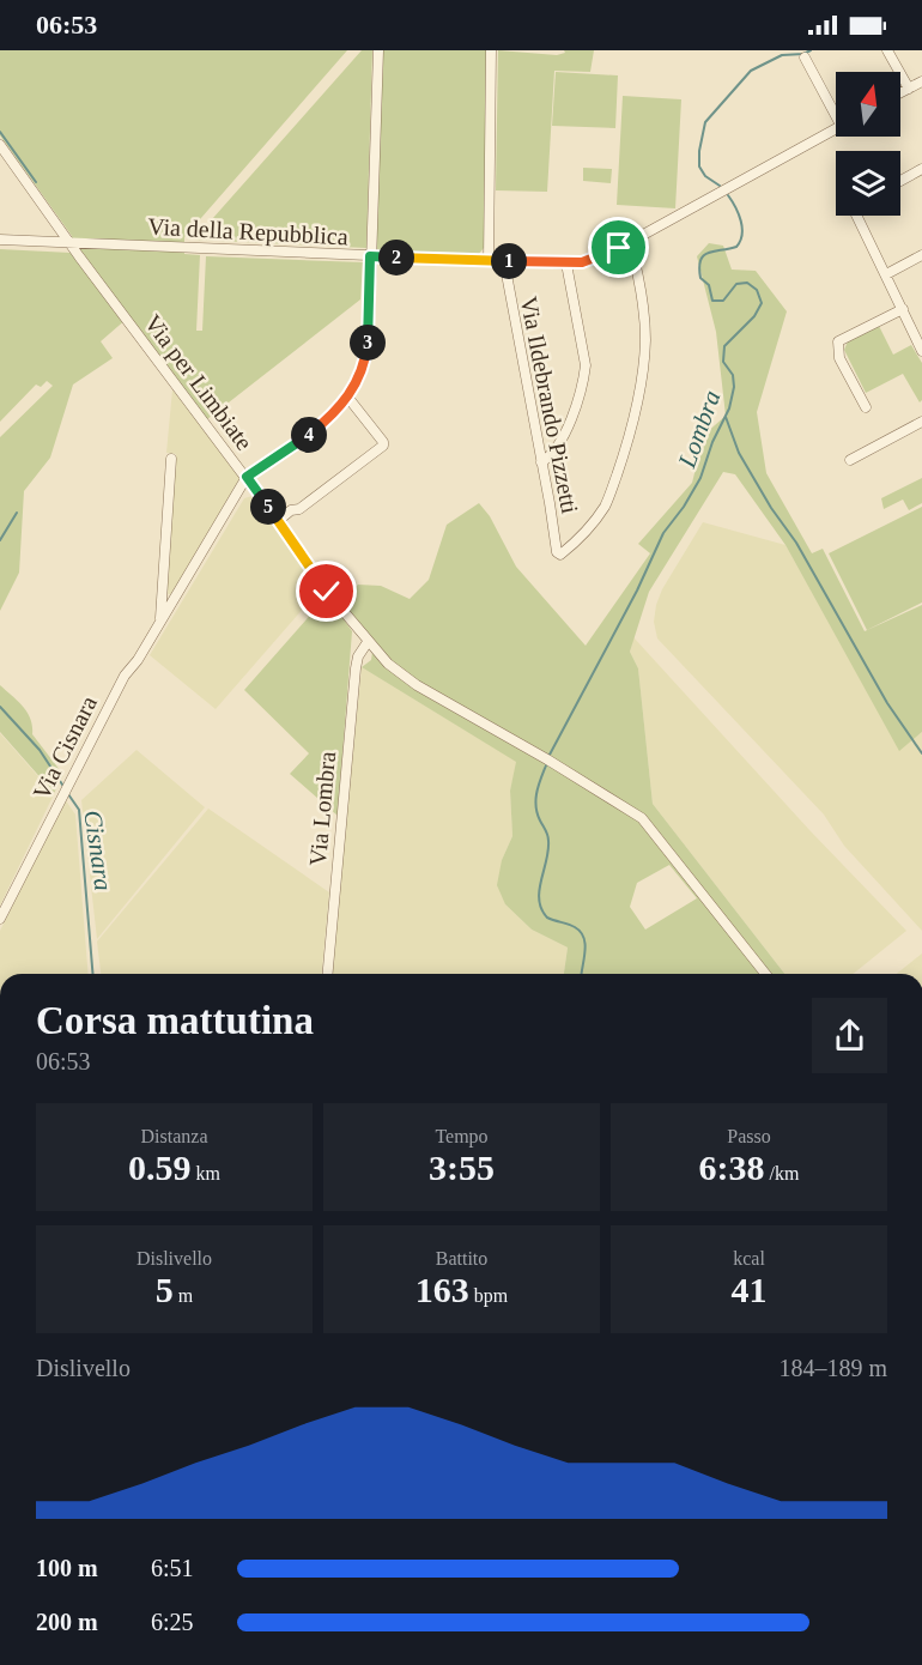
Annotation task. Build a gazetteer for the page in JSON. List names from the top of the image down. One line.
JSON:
{"streets":{"street":["Via della Repubblica","Via per Limbiate","Via Ildebrando Pizzetti","Via Cisnara","Via Lombra"]},"crossings":[["Via della Repubblica","Via per Limbiate"],["Via della Repubblica","Via Ildebrando Pizzetti"],["Via per Limbiate","Via Cisnara"],["Via per Limbiate","Via Lombra"]],"water":["Lombra","Cisnara"],"north":"top","page":{"status":"06:53","pins":["2","1","3","4","5"],"heading":["Corsa mattutina","06:53"],"stats":[["Distanza","0.59 km"],["Tempo","3:55"],["Passo","6:38 /km"],["Dislivello","5 m"],["Battito","163 bpm"],["kcal","41"]],"chart":["Dislivello","184–189 m"],"list":[{"name":"100 m","note":"6:51"},{"name":"200 m","note":"6:25"}]}}
